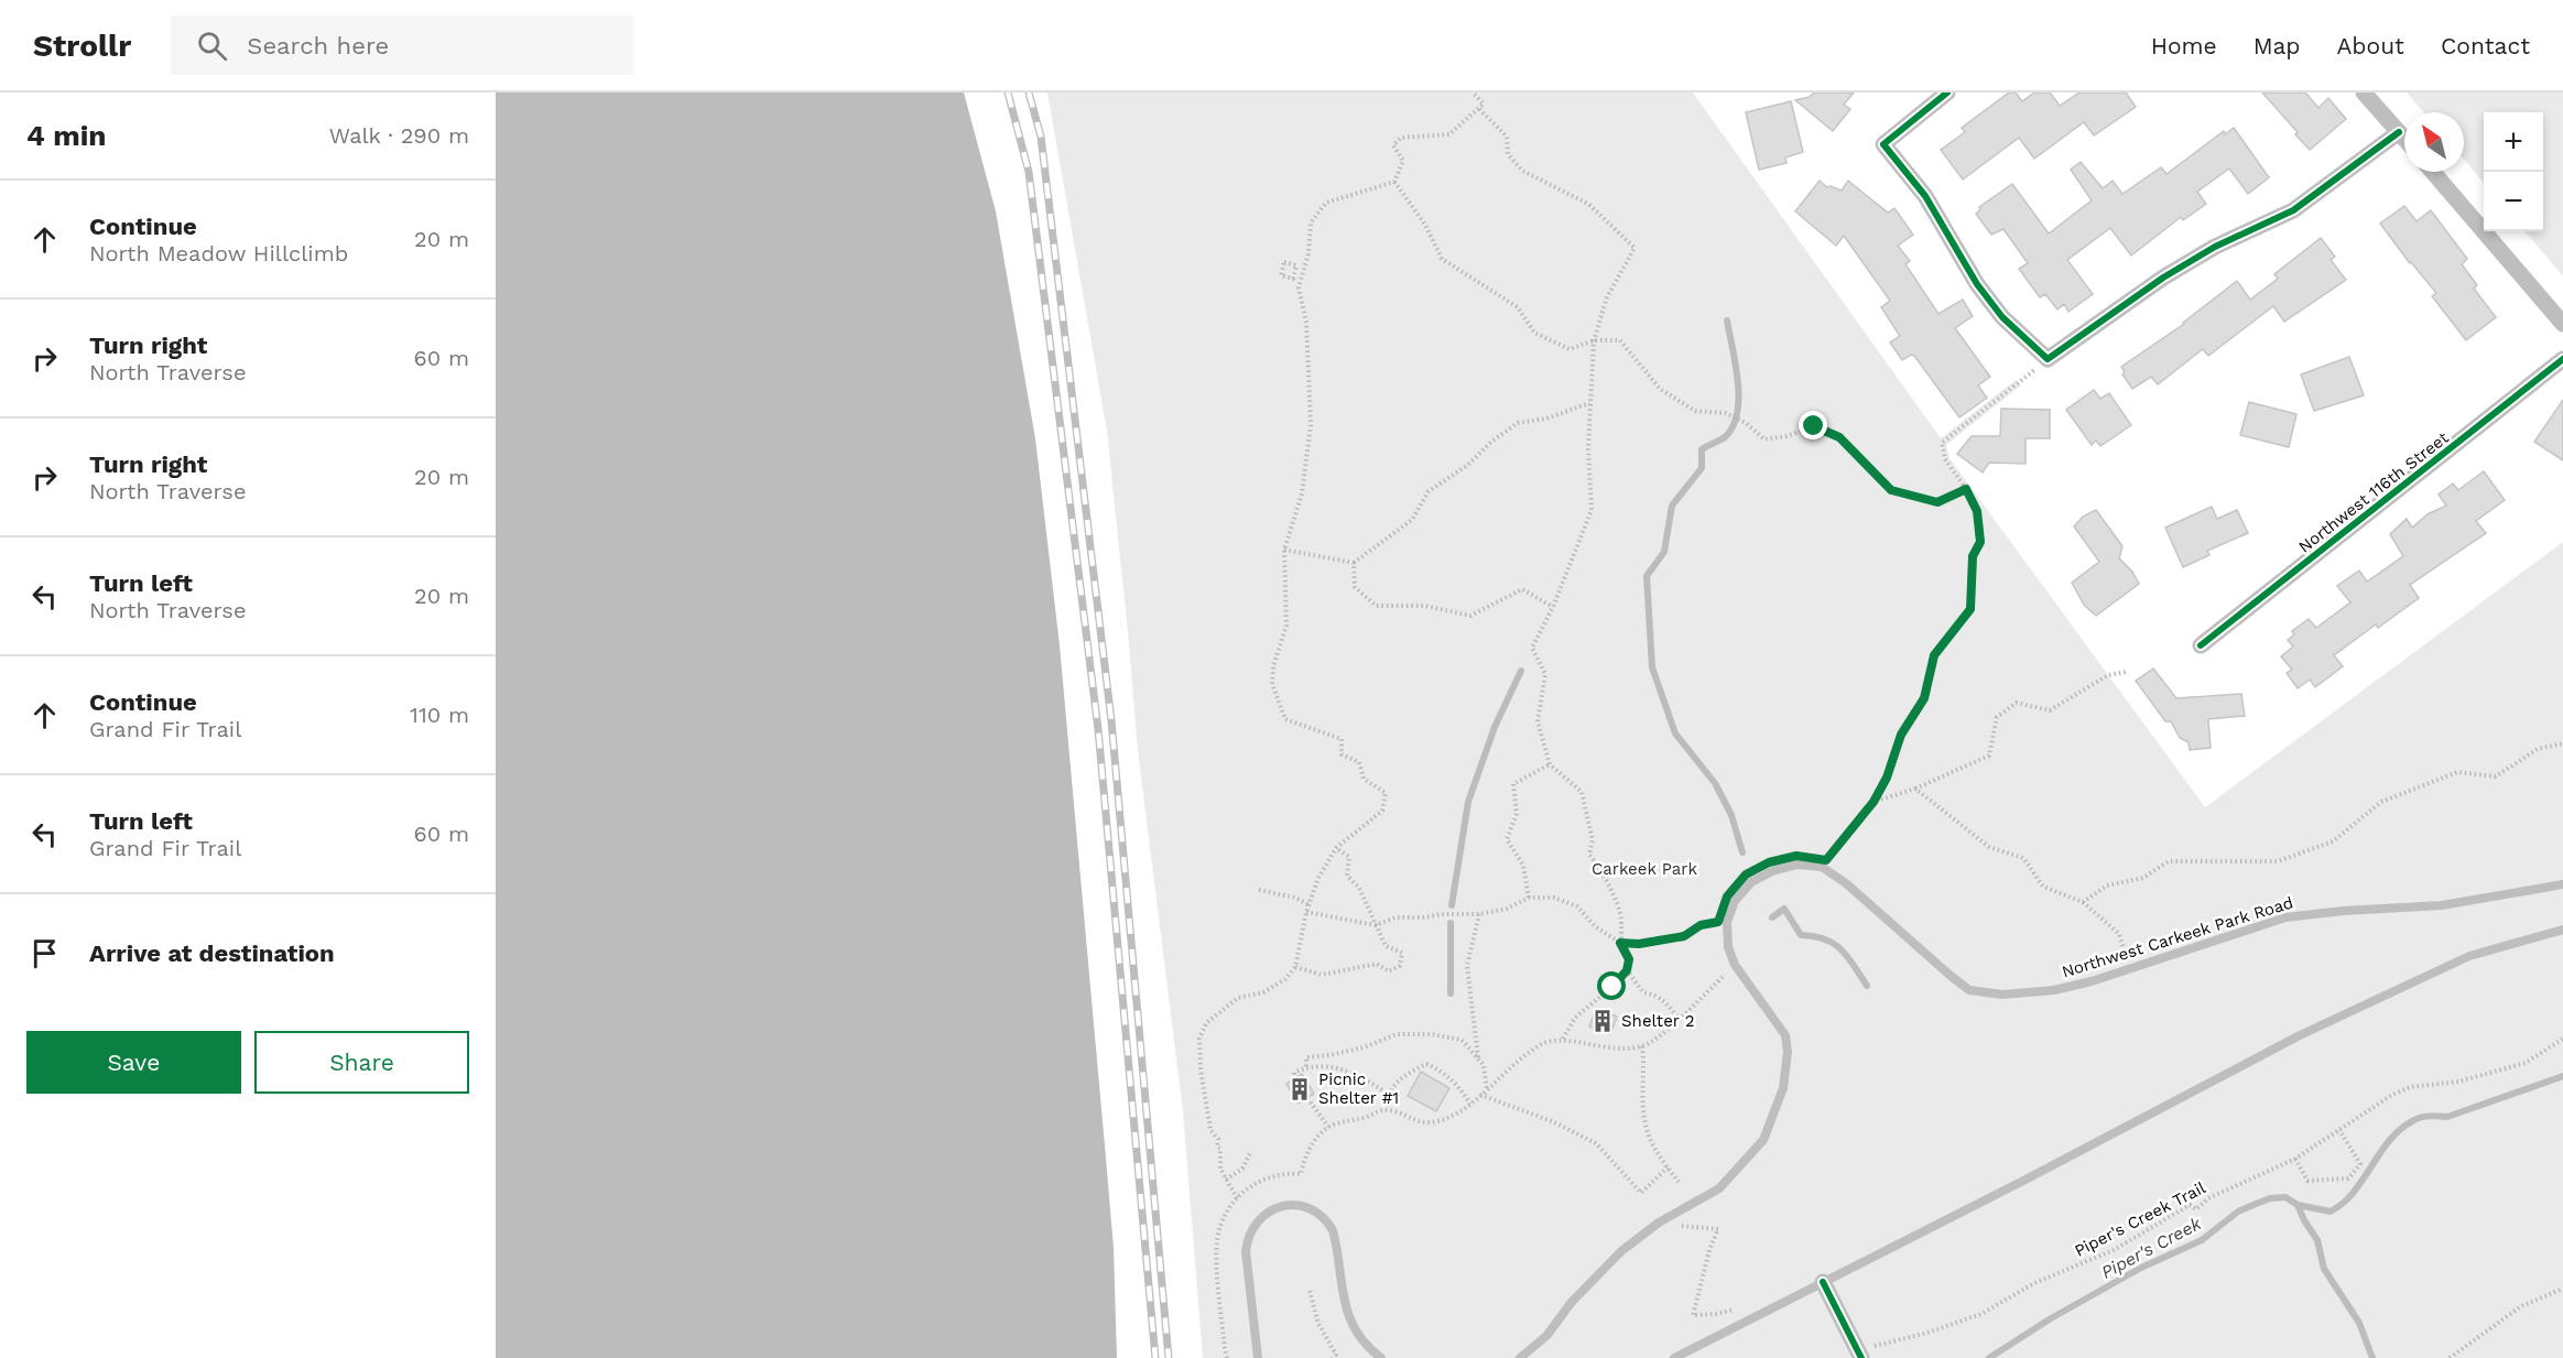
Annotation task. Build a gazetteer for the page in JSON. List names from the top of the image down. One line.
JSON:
{"streets":{"street":["Northwest 116th Street"],"lane":["Northwest Carkeek Park Road"],"path":["Piper's Creek Trail"]},"water":["Piper's Creek"],"parks":["Carkeek Park"],"places":{"building":["Shelter 2","Picnic Shelter #1"]},"north":"top left","page":{"header":"Strollr","search":"Search here","nav":["Home","Map","About","Contact"],"heading":["4 min","Walk · 290 m"],"map_buttons":["+","−"],"list":[["Continue","North Meadow Hillclimb","20 m"],["Turn right","North Traverse","60 m"],["Turn right","North Traverse","20 m"],["Turn left","North Traverse","20 m"],["Continue","Grand Fir Trail","110 m"],["Turn left","Grand Fir Trail","60 m"],"Arrive at destination"],"buttons":["Save","Share"]}}
